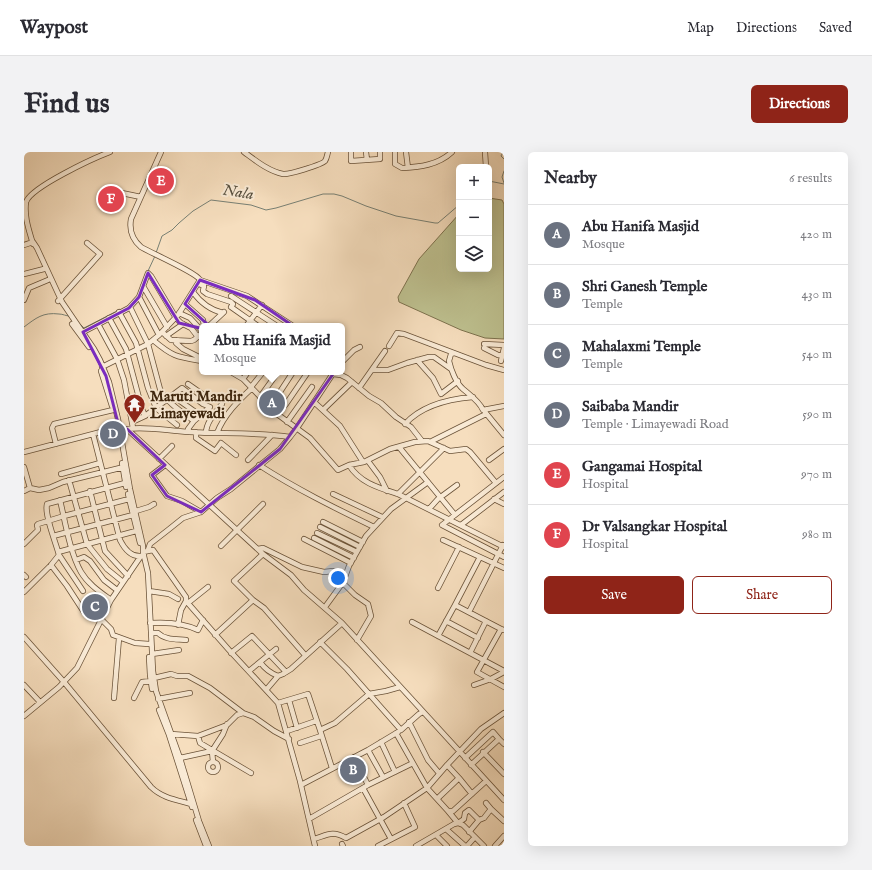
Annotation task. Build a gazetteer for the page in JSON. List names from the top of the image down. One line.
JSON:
{"water":["Nala"],"places":{"temple":["Maruti Mandir Limayewadi"]},"page":{"header":"Waypost","nav":["Map","Directions","Saved"],"buttons":["Directions",["Save","Share"]],"title":"Find us","heading":["Nearby","6 results"],"map_buttons":["+","−"],"pins":["E","F","A","D","C","B"],"list":[{"mark":"A","name":"Abu Hanifa Masjid","note":"Mosque","value":"420 m"},{"mark":"B","name":"Shri Ganesh Temple","note":"Temple","value":"430 m"},{"mark":"C","name":"Mahalaxmi Temple","note":"Temple","value":"540 m"},{"mark":"D","name":"Saibaba Mandir","note":"Temple · Limayewadi Road","value":"590 m"},{"mark":"E","name":"Gangamai Hospital","note":"Hospital","value":"970 m"},{"mark":"F","name":"Dr Valsangkar Hospital","note":"Hospital","value":"980 m"}],"popup":["Abu Hanifa Masjid","Mosque"]}}
